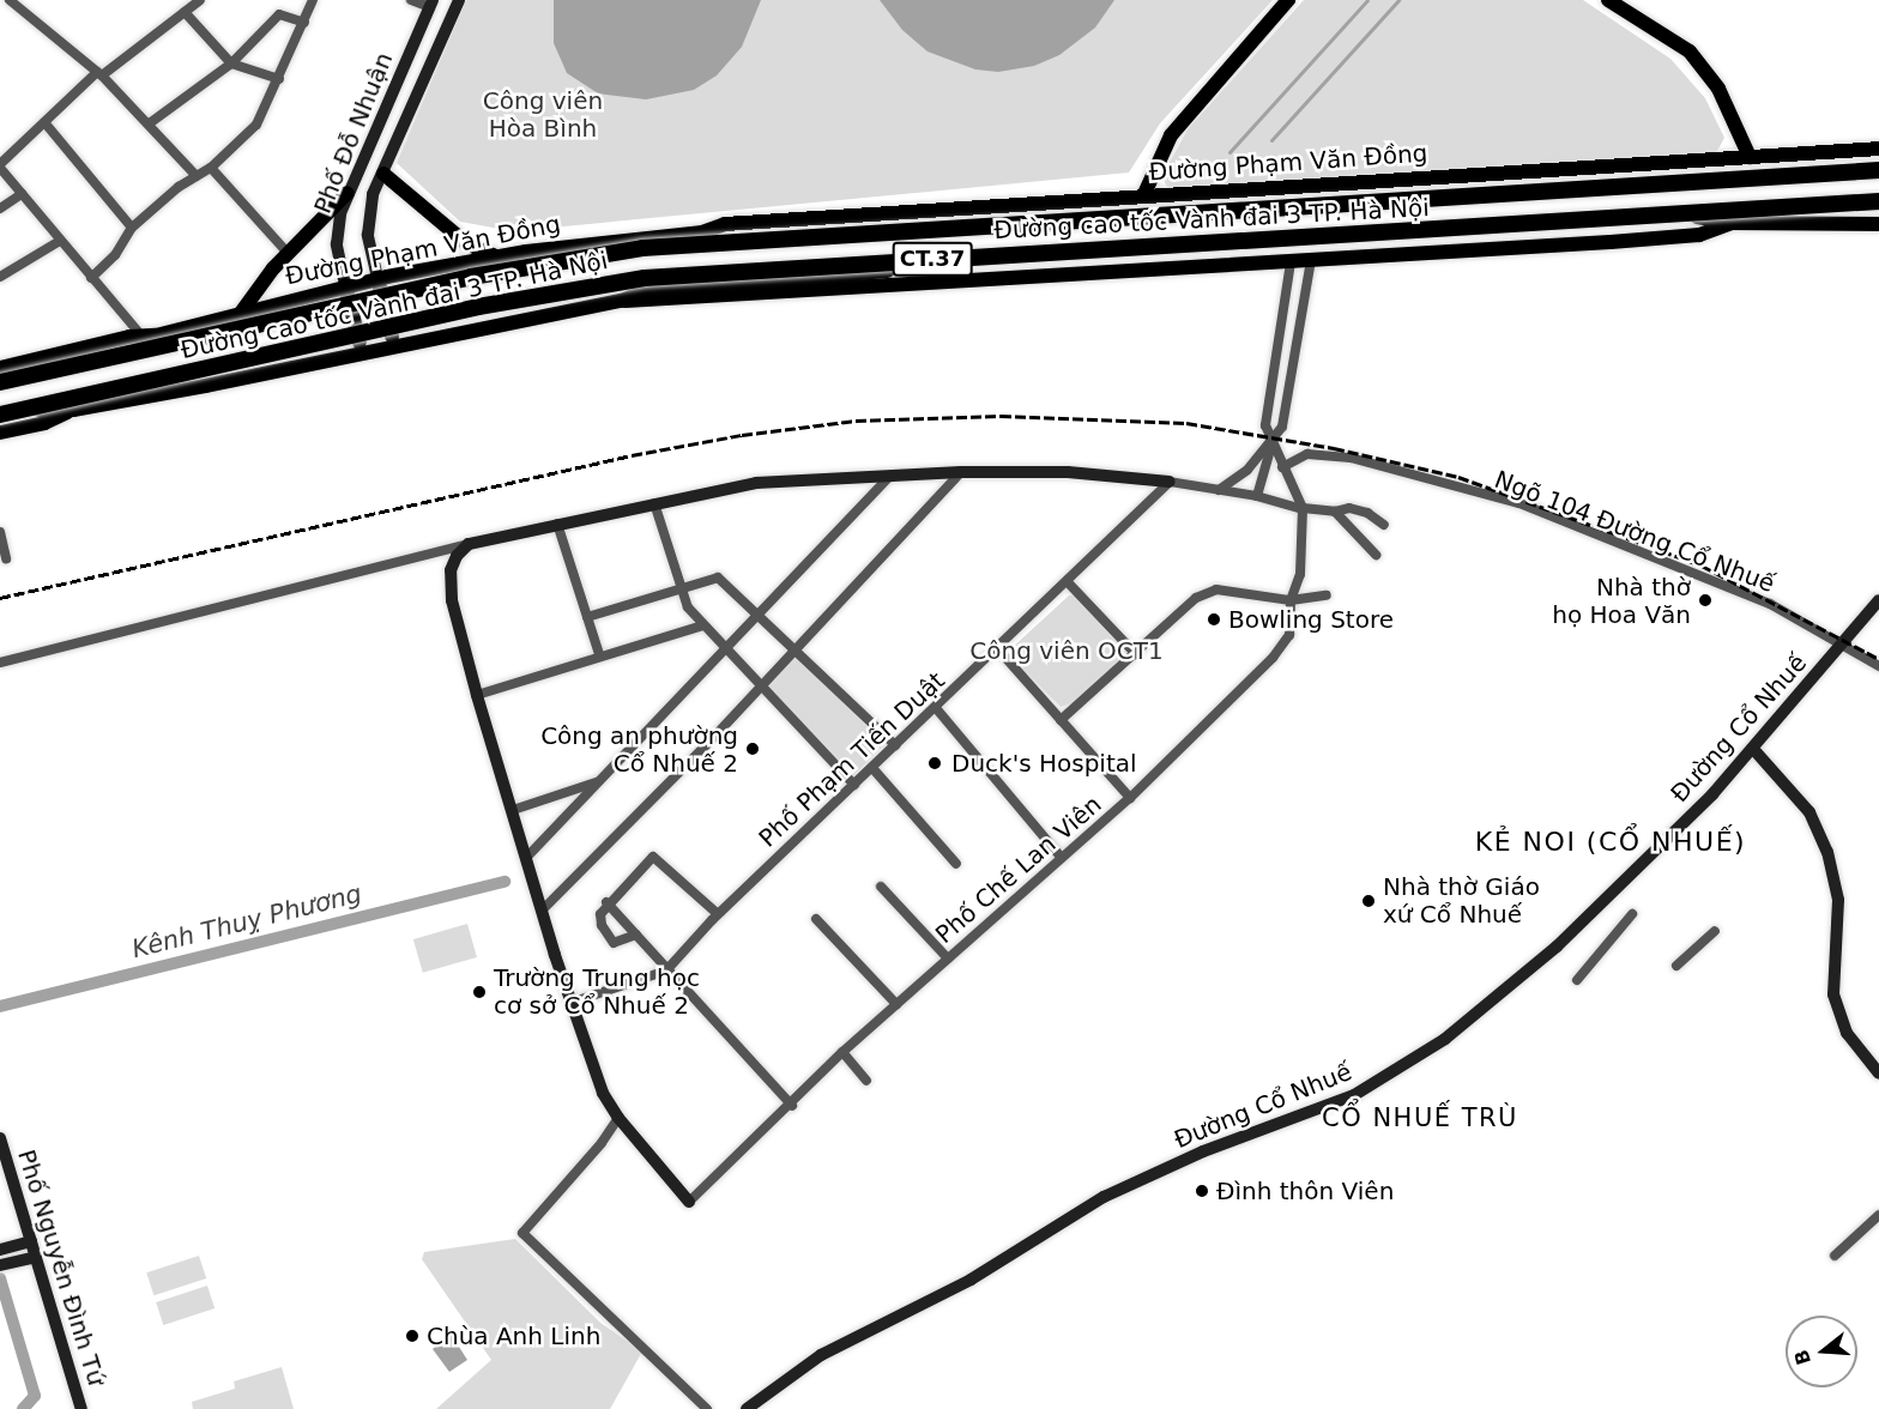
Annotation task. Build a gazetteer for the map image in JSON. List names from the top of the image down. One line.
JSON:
{"streets":{"highway":["Đường cao tốc Vành đai 3 TP. Hà Nội","CT.37"],"main road":["Đường Phạm Văn Đồng"],"street":["Phố Đỗ Nhuận","Ngõ 104 Đường Cổ Nhuế","Đường Cổ Nhuế","Phố Phạm Tiến Duật","Phố Chế Lan Viên","Phố Nguyễn Đình Tứ"]},"crossings":[["Phố Đỗ Nhuận","Đường Phạm Văn Đồng"],["Đường Phạm Văn Đồng","Đường cao tốc Vành đai 3 TP. Hà Nội"],["Ngõ 104 Đường Cổ Nhuế","Đường Cổ Nhuế"]],"districts":["KẺ NOI (CỔ NHUẾ)","CỔ NHUẾ TRÙ"],"water":["Kênh Thuỵ Phương"],"parks":["Công viên Hòa Bình","Công viên OCT1"],"places":["Nhà thờ họ Hoa Văn","Bowling Store","Công an phường Cổ Nhuế 2","Duck's Hospital","Nhà thờ Giáo xứ Cổ Nhuế","Trường Trung học cơ sở Cổ Nhuế 2","Đình thôn Viên","Chùa Anh Linh"],"north":"left"}
